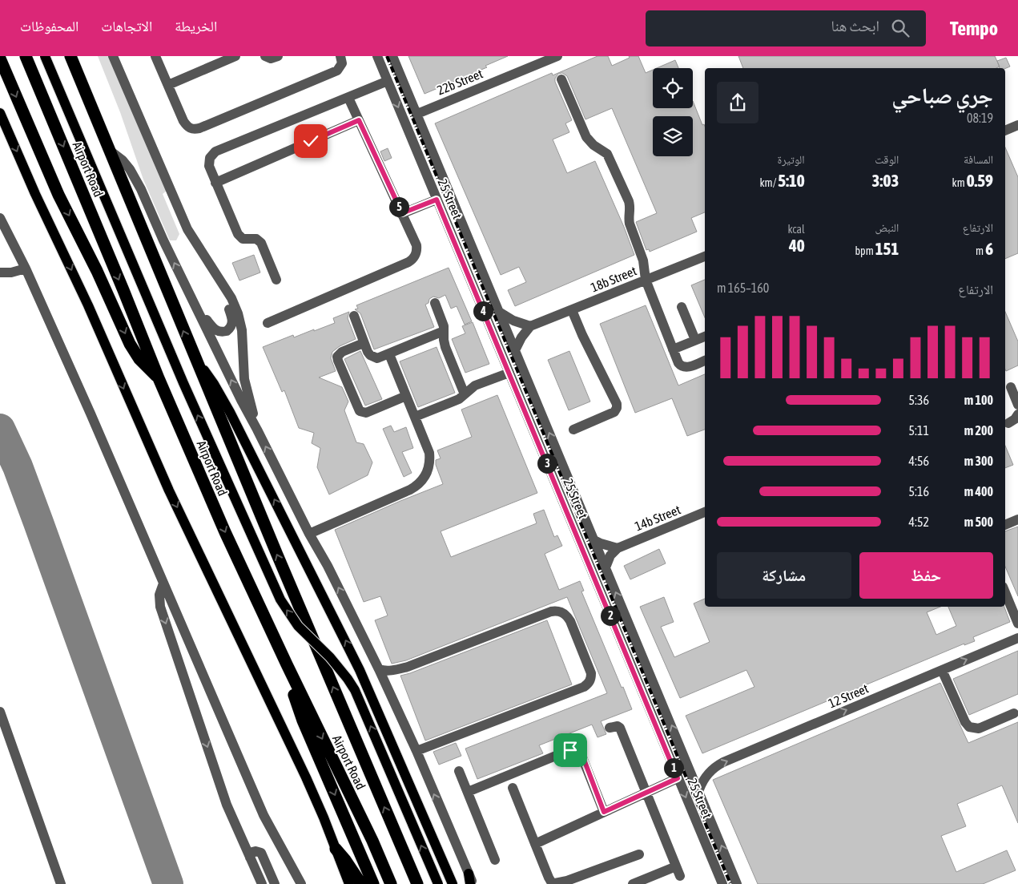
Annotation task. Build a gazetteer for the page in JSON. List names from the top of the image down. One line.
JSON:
{"streets":{"highway":["Airport Road"],"street":["22b Street","25 Street","18b Street","14b Street","12 Street"]},"crossings":[["22b Street","25 Street"],["25 Street","12 Street"]],"one_way":["12 Street"],"page":{"header":"Tempo","search":"ابحث هنا","nav":["الخريطة","الاتجاهات","المحفوظات"],"heading":["جري صباحي","08:19"],"stats":[["المسافة","0.59 km"],["الوقت","3:03"],["الوتيرة","5:10 /km"],["الارتفاع","6 m"],["النبض","151 bpm"],["kcal","40"]],"pins":["5","4","3","2","1"],"chart":["الارتفاع","160–165 m"],"list":[{"name":"100 m","note":"5:36"},{"name":"200 m","note":"5:11"},{"name":"300 m","note":"4:56"},{"name":"400 m","note":"5:16"},{"name":"500 m","note":"4:52"}],"buttons":["حفظ","مشاركة"]}}
